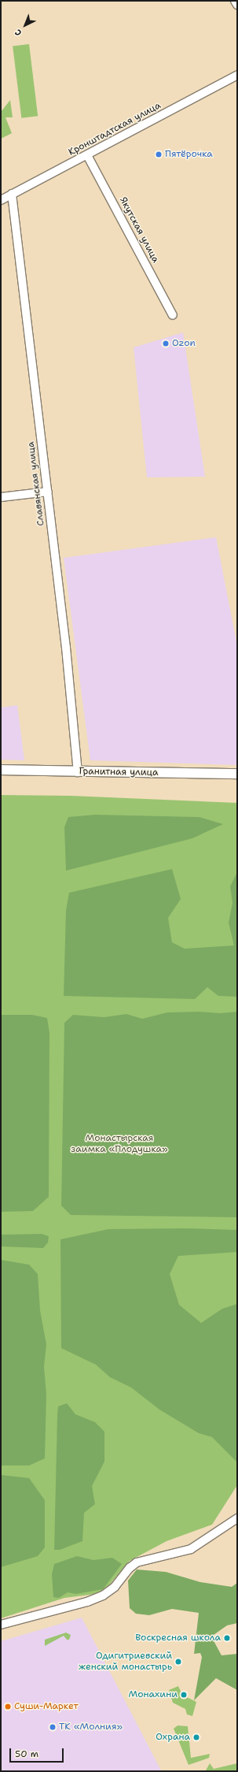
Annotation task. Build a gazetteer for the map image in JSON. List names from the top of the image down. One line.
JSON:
{"streets":{"street":["Кронштадтская улица","Якутская улица","Славянская улица","Гранитная улица"]},"crossings":[["Кронштадтская улица","Якутская улица"],["Кронштадтская улица","Славянская улица"],["Славянская улица","Гранитная улица"]],"parks":["Монастырская заимка «Плодушка»"],"places":["Пятёрочка","Ozon","Воскресная школа","Одигитриевский женский монастырь","Монахини","Суши-Маркет","ТК «Молния»","Охрана"],"scale_bar":"50 m","north":"bottom left"}
